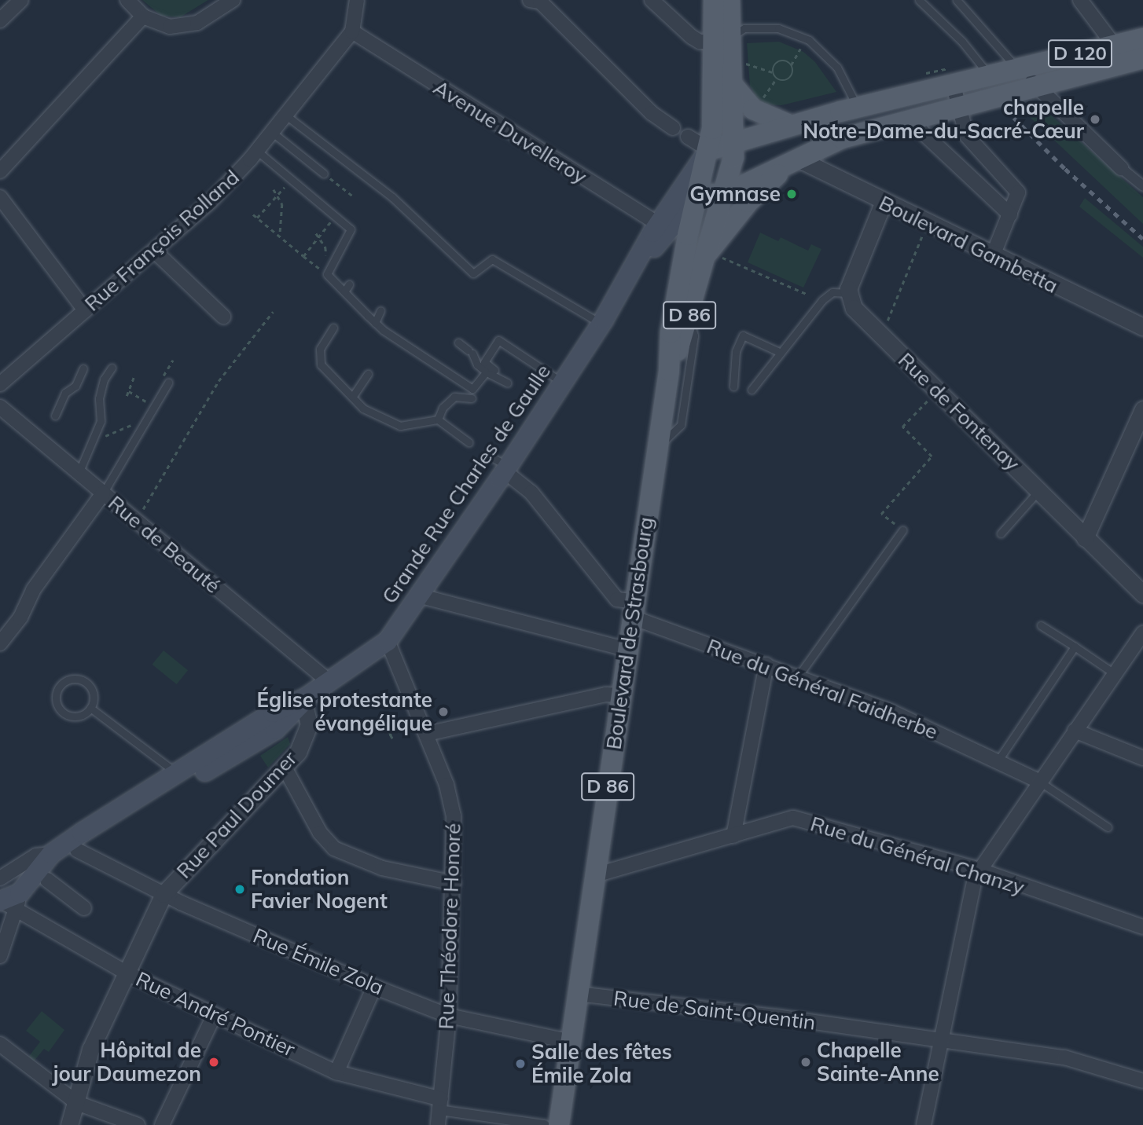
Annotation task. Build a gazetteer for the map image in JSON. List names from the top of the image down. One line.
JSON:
{"streets":{"main road":["D 120","D 86","Grande Rue Charles de Gaulle","Boulevard de Strasbourg"],"street":["Avenue Duvelleroy","Rue François Rolland","Boulevard Gambetta","Rue de Fontenay","Rue de Beauté","Rue du Général Faidherbe","Rue Paul Doumer","Rue du Général Chanzy","Rue Théodore Honoré","Rue Émile Zola","Rue de Saint-Quentin","Rue André Pontier"]},"crossings":[["D 120","Boulevard Gambetta"],["D 120","D 86"],["D 120","Grande Rue Charles de Gaulle"],["D 120","Boulevard de Strasbourg"],["Avenue Duvelleroy","Rue François Rolland"],["Avenue Duvelleroy","Grande Rue Charles de Gaulle"],["Avenue Duvelleroy","Boulevard de Strasbourg"],["D 86","Grande Rue Charles de Gaulle"],["D 86","Boulevard de Strasbourg"],["Grande Rue Charles de Gaulle","Rue de Beauté"],["Grande Rue Charles de Gaulle","Boulevard de Strasbourg"],["Grande Rue Charles de Gaulle","Rue du Général Faidherbe"],["Grande Rue Charles de Gaulle","Rue Paul Doumer"],["Grande Rue Charles de Gaulle","Rue Théodore Honoré"],["Grande Rue Charles de Gaulle","Rue Émile Zola"],["Grande Rue Charles de Gaulle","Rue André Pontier"],["Boulevard de Strasbourg","Rue du Général Faidherbe"],["Boulevard de Strasbourg","Rue du Général Chanzy"],["Boulevard de Strasbourg","Rue Émile Zola"],["Boulevard de Strasbourg","Rue de Saint-Quentin"],["Rue Paul Doumer","Rue Émile Zola"],["Rue Paul Doumer","Rue André Pontier"],["Rue Théodore Honoré","Rue Émile Zola"],["Rue Théodore Honoré","Rue André Pontier"]],"places":["chapelle Notre-Dame-du-Sacré-Cœur","Gymnase","Église protestante évangélique","Fondation Favier Nogent","Hôpital de jour Daumezon","Chapelle Sainte-Anne","Salle des fêtes Émile Zola"]}
